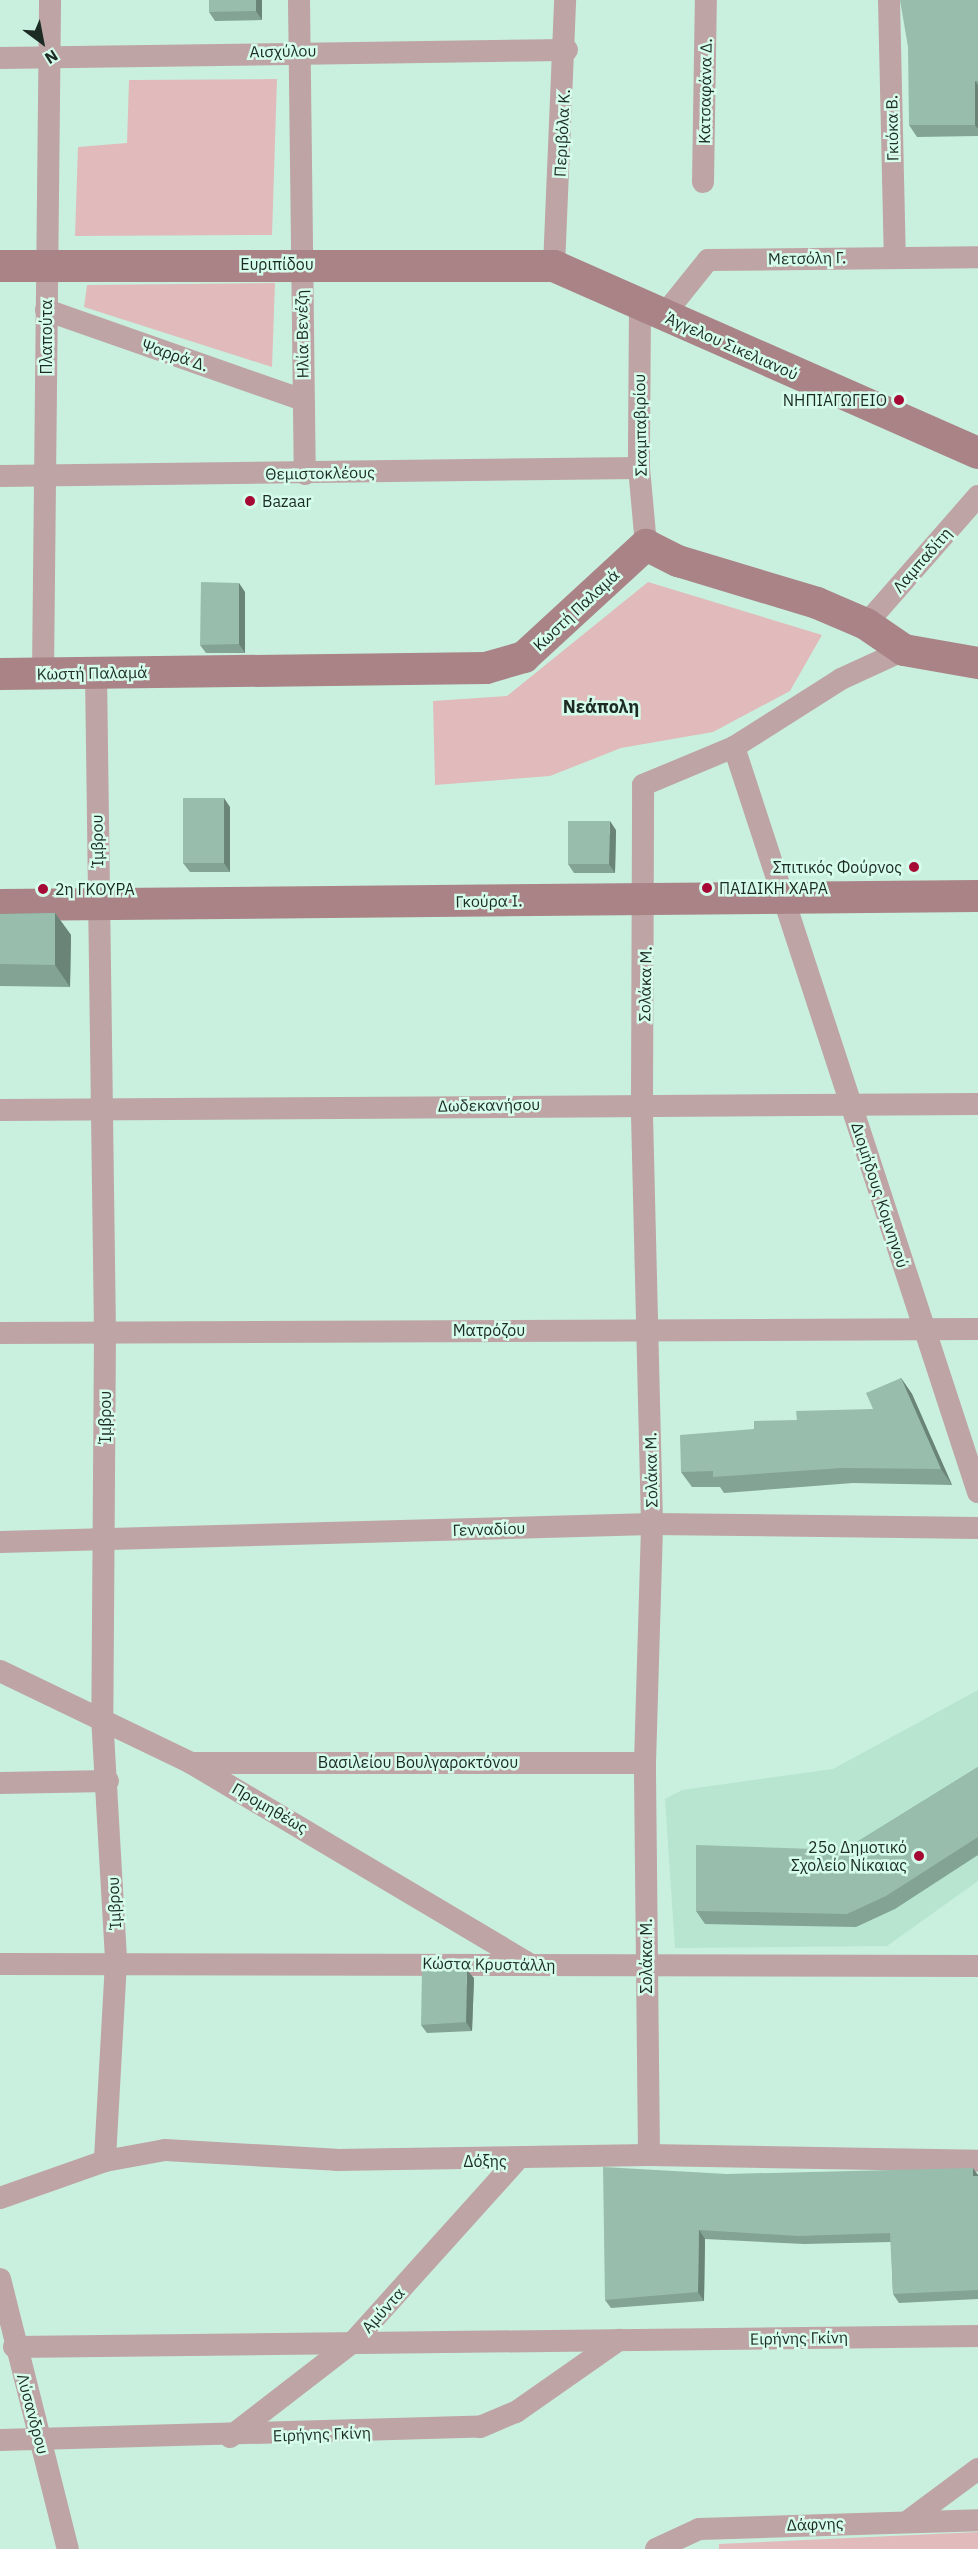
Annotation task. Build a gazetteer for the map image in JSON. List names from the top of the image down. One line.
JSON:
{"streets":{"street":["Αισχύλου","Κατσαφάνα Δ.","Γκιόκα Β.","Περιβόλα Κ.","Μετσόλη Γ.","Ευριπίδου","Ηλία Βενέζη","Πλαπούτα","Άγγελου Σικελιανού","Ψαρρά Δ.","Σκαμπαβιρίου","Θεμιστοκλέους","Λαμπαδίτη","Κωστή Παλαμά","Ίμβρου","Γκούρα Ι.","Σολάκα Μ.","Δωδεκανήσου","Διομήδους Κομνηνού","Ματρόζου","Γενναδίου","Βασιλείου Βουλγαροκτόνου","Προμηθέως","Κώστα Κρυστάλλη","Δόξης","Αμύντα","Ειρήνης Γκίνη","Λύσανδρου","Δάφνης"]},"crossings":[["Αισχύλου","Περιβόλα Κ."],["Αισχύλου","Ηλία Βενέζη"],["Αισχύλου","Πλαπούτα"],["Γκιόκα Β.","Μετσόλη Γ."],["Περιβόλα Κ.","Ευριπίδου"],["Περιβόλα Κ.","Άγγελου Σικελιανού"],["Μετσόλη Γ.","Άγγελου Σικελιανού"],["Μετσόλη Γ.","Σκαμπαβιρίου"],["Ευριπίδου","Ηλία Βενέζη"],["Ευριπίδου","Πλαπούτα"],["Ευριπίδου","Άγγελου Σικελιανού"],["Ηλία Βενέζη","Ψαρρά Δ."],["Ηλία Βενέζη","Θεμιστοκλέους"],["Πλαπούτα","Ψαρρά Δ."],["Πλαπούτα","Θεμιστοκλέους"],["Πλαπούτα","Κωστή Παλαμά"],["Άγγελου Σικελιανού","Σκαμπαβιρίου"],["Σκαμπαβιρίου","Θεμιστοκλέους"],["Σκαμπαβιρίου","Κωστή Παλαμά"],["Κωστή Παλαμά","Ίμβρου"],["Ίμβρου","Γκούρα Ι."],["Ίμβρου","Δωδεκανήσου"],["Ίμβρου","Ματρόζου"],["Ίμβρου","Γενναδίου"],["Ίμβρου","Προμηθέως"],["Ίμβρου","Κώστα Κρυστάλλη"],["Ίμβρου","Δόξης"],["Γκούρα Ι.","Σολάκα Μ."],["Γκούρα Ι.","Διομήδους Κομνηνού"],["Σολάκα Μ.","Δωδεκανήσου"],["Σολάκα Μ.","Ματρόζου"],["Σολάκα Μ.","Γενναδίου"],["Σολάκα Μ.","Βασιλείου Βουλγαροκτόνου"],["Σολάκα Μ.","Κώστα Κρυστάλλη"],["Σολάκα Μ.","Δόξης"],["Δωδεκανήσου","Διομήδους Κομνηνού"],["Διομήδους Κομνηνού","Ματρόζου"],["Βασιλείου Βουλγαροκτόνου","Προμηθέως"],["Προμηθέως","Κώστα Κρυστάλλη"],["Δόξης","Αμύντα"],["Αμύντα","Ειρήνης Γκίνη"],["Ειρήνης Γκίνη","Λύσανδρου"]],"districts":["Νεάπολη"],"places":["ΝΗΠΙΑΓΩΓΕΙΟ","Bazaar","Σπιτικός Φούρνος","ΠΑΙΔΙΚΗ ΧΑΡΑ","2η ΓΚΟΥΡΑ","25o Δημοτικό Σχολείο Νίκαιας"],"north":"bottom right"}
